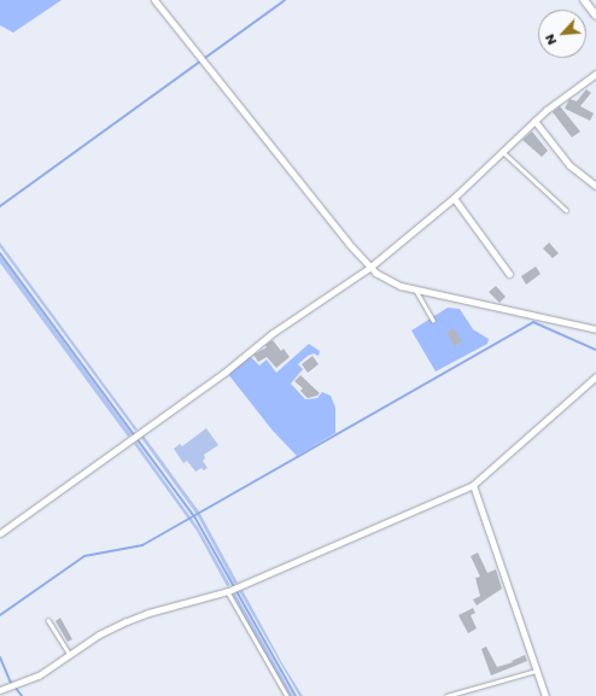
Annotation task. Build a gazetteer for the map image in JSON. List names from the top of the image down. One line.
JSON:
{"north":"bottom left"}
